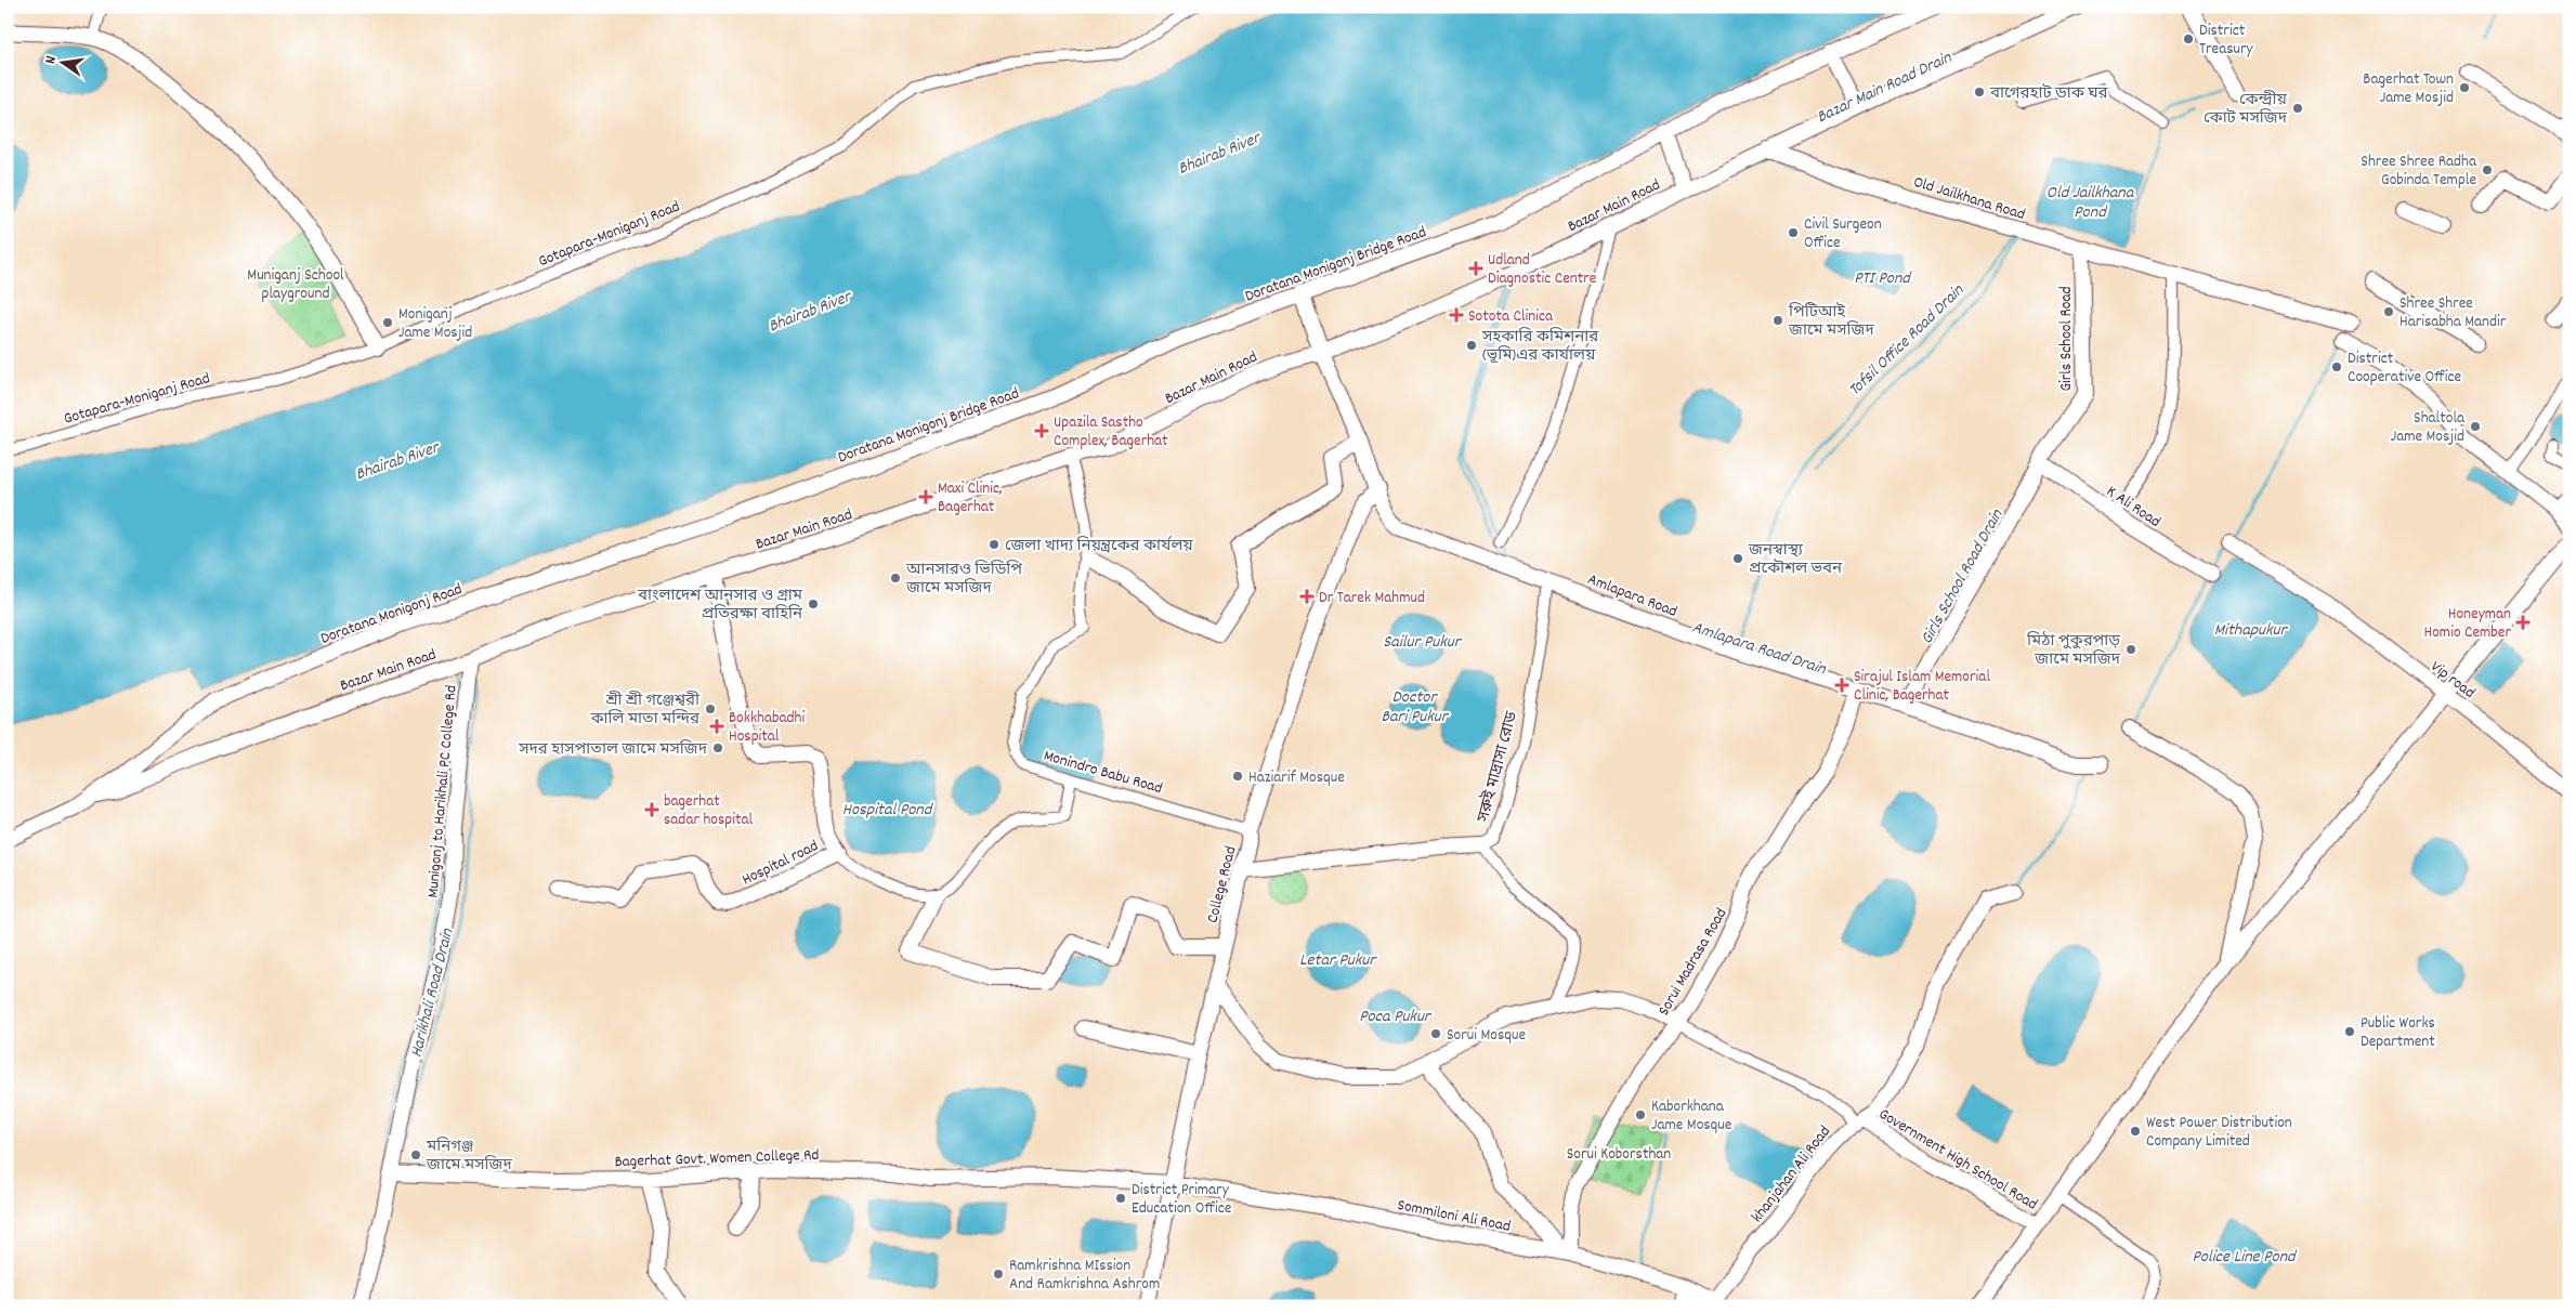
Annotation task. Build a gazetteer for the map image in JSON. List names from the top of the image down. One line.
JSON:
{"streets":{"street":["Old Jailkhana Road","Bazar Main Road","Gotapara-Moniganj Road","Doratana Monigonj Bridge Road","Girls School Road","K Ali Road","Amlapara Road","Doratana Monigonj Road","Vip road","সরুই মাদ্রাসা রোড","Monindro Babu Road","Munigonj to Harikhali PC College Rd","Hospital road","College Road","Sorui Madrasa Road","Bagerhat Govt. Women College Rd","Government High School Road","khanjahan Ali Road","Sommiloni Ali Road"]},"crossings":[["Old Jailkhana Road","Bazar Main Road"],["Old Jailkhana Road","Girls School Road"],["Bazar Main Road","Amlapara Road"],["Bazar Main Road","Doratana Monigonj Road"],["Bazar Main Road","Monindro Babu Road"],["Bazar Main Road","Munigonj to Harikhali PC College Rd"],["Bazar Main Road","Hospital road"],["Doratana Monigonj Bridge Road","Amlapara Road"],["Doratana Monigonj Bridge Road","Doratana Monigonj Road"],["Girls School Road","K Ali Road"],["Girls School Road","Amlapara Road"],["Amlapara Road","সরুই মাদ্রাসা রোড"],["Amlapara Road","College Road"],["Amlapara Road","Sorui Madrasa Road"],["Monindro Babu Road","College Road"],["Munigonj to Harikhali PC College Rd","Bagerhat Govt. Women College Rd"],["College Road","Bagerhat Govt. Women College Rd"],["College Road","Sommiloni Ali Road"],["Sorui Madrasa Road","Sommiloni Ali Road"],["Bagerhat Govt. Women College Rd","Sommiloni Ali Road"],["Government High School Road","khanjahan Ali Road"],["khanjahan Ali Road","Sommiloni Ali Road"]],"water":["Bazar Main Road Drain","Bhairab River","Old Jailkhana Pond","PTI Pond","Tofsil Office Road Drain","Girls School Road Drain","Mithapukur","Sailur Pukur","Amlapara Road Drain","Doctor Bari Pukur","Hospital Pond","Letar Pukur","Harikhali Road Drain","Poca Pukur","Police Line Pond"],"parks":["Muniganj School playground","Sorui Koborsthan"],"places":{"other":["District Treasury","Bagerhat Town Jame Mosjid","বাগেরহাট ডাক ঘর","কেন্দ্রীয় কোট মসজিদ","Shree Shree Radha Gobinda Temple","Civil Surgeon Office","Shree Shree Harisabha Mandir","পিটিআই জামে মসজিদ","Moniganj Jame Mosjid","সহকারি কমিশনার (ভূমি)এর কার্যালয়","District Cooperative Office","Shaltola Jame Mosjid","জেলা খাদ্য নিয়ন্ত্রকের কার্যলয়","জনস্বাস্থ্য প্রকৌশল ভবন","আনসারও ভিডিপি জামে মসজিদ","বাংলাদেশ আনসার ও গ্রাম প্রতিরক্ষা বাহিনি","মিঠা পুকুরপাড় জামে মসজিদ","শ্রী শ্রী গঞ্জেশ্বরী কালি মাতা মন্দির","সদর হাসপাতাল জামে মসজিদ","Haziarif Mosque","Public Works Department","Sorui Mosque","Kaborkhana Jame Mosque","West Power Distribution Company Limited","মনিগঞ্জ জামে মসজিদ","District Primary Education Office","Ramkrishna MIssion And Ramkrishna Ashrom"],"health":["Udland Diagnostic Centre","Sotota Clinica","Upazila Sastho Complex, Bagerhat","Maxi Clinic, Bagerhat","Dr Tarek Mahmud","Honeyman Homio Cember","Sirajul Islam Memorial Clinic, Bagerhat","Bokkhabadhi Hospital","bagerhat sadar hospital"]},"north":"left"}
